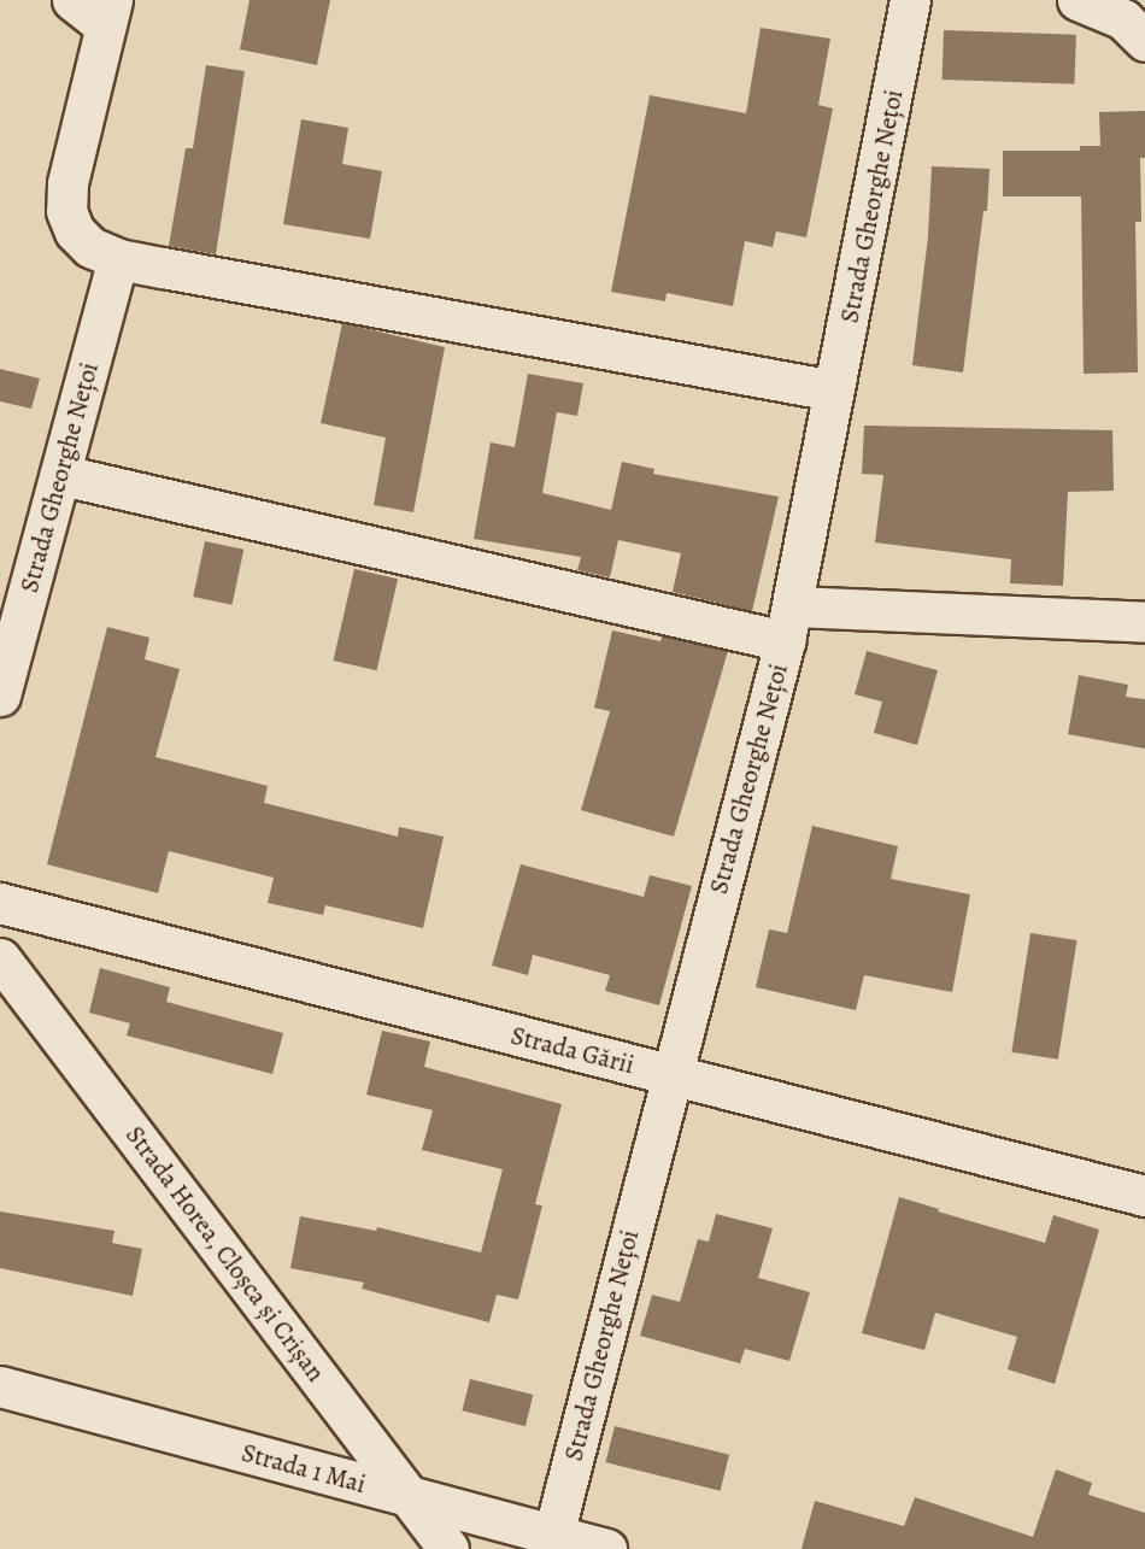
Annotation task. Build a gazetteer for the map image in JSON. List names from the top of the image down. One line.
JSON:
{"streets":{"street":["Strada Gheorghe Nețoi","Strada Gării","Strada Horea, Cloșca și Crișan","Strada 1 Mai"]},"crossings":[["Strada Gheorghe Nețoi","Strada Gării"],["Strada Gheorghe Nețoi","Strada 1 Mai"],["Strada Horea, Cloșca și Crișan","Strada 1 Mai"]]}
